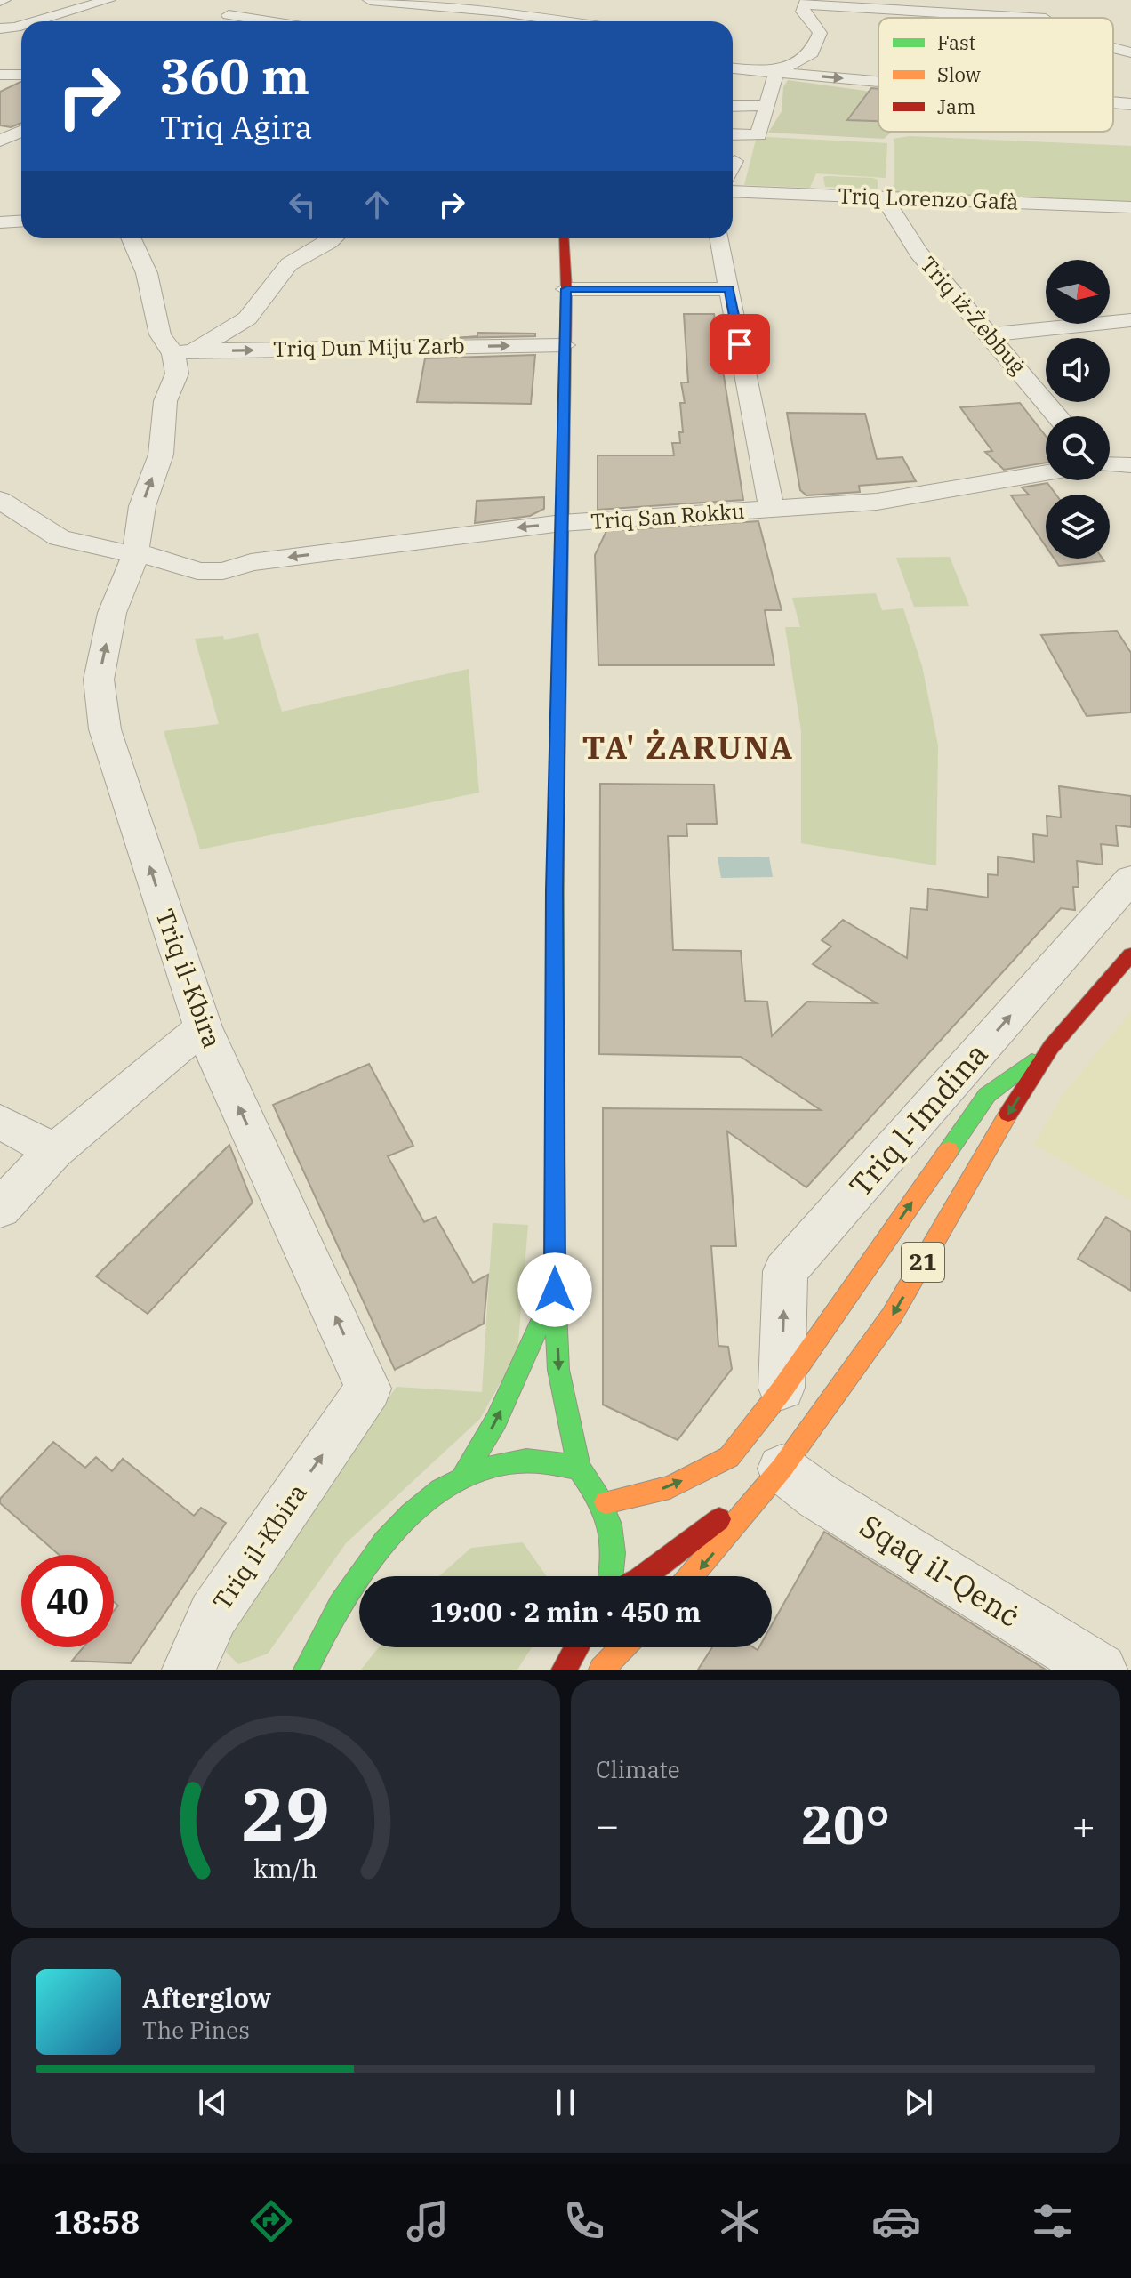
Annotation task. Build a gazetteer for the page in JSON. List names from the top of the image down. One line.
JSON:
{"streets":{"main road":["Triq l-Imdina","21"],"street":["Triq Lorenzo Gafà","Triq iż-Żebbuġ","Triq Dun Miju Zarb","Triq San Rokku","Triq il-Kbira","Sqaq il-Qenċ"]},"crossings":[["Triq Lorenzo Gafà","Triq iż-Żebbuġ"],["Triq Dun Miju Zarb","Triq il-Kbira"],["Triq San Rokku","Triq il-Kbira"],["Triq l-Imdina","Sqaq il-Qenċ"]],"one_way":["Triq Dun Miju Zarb","Triq San Rokku","Triq il-Kbira"],"districts":["TA' ŻARUNA"],"legend":["Fast","Slow","Jam"],"north":"right","page":{"turn":["360 m","Triq Aġira"],"limit":"40","trip":"19:00 · 2 min · 450 m","tile":"Climate","heat":["−","20°","+"],"song":["Afterglow","The Pines"],"tabs":"18:58","gauge":["29","km/h"]}}
